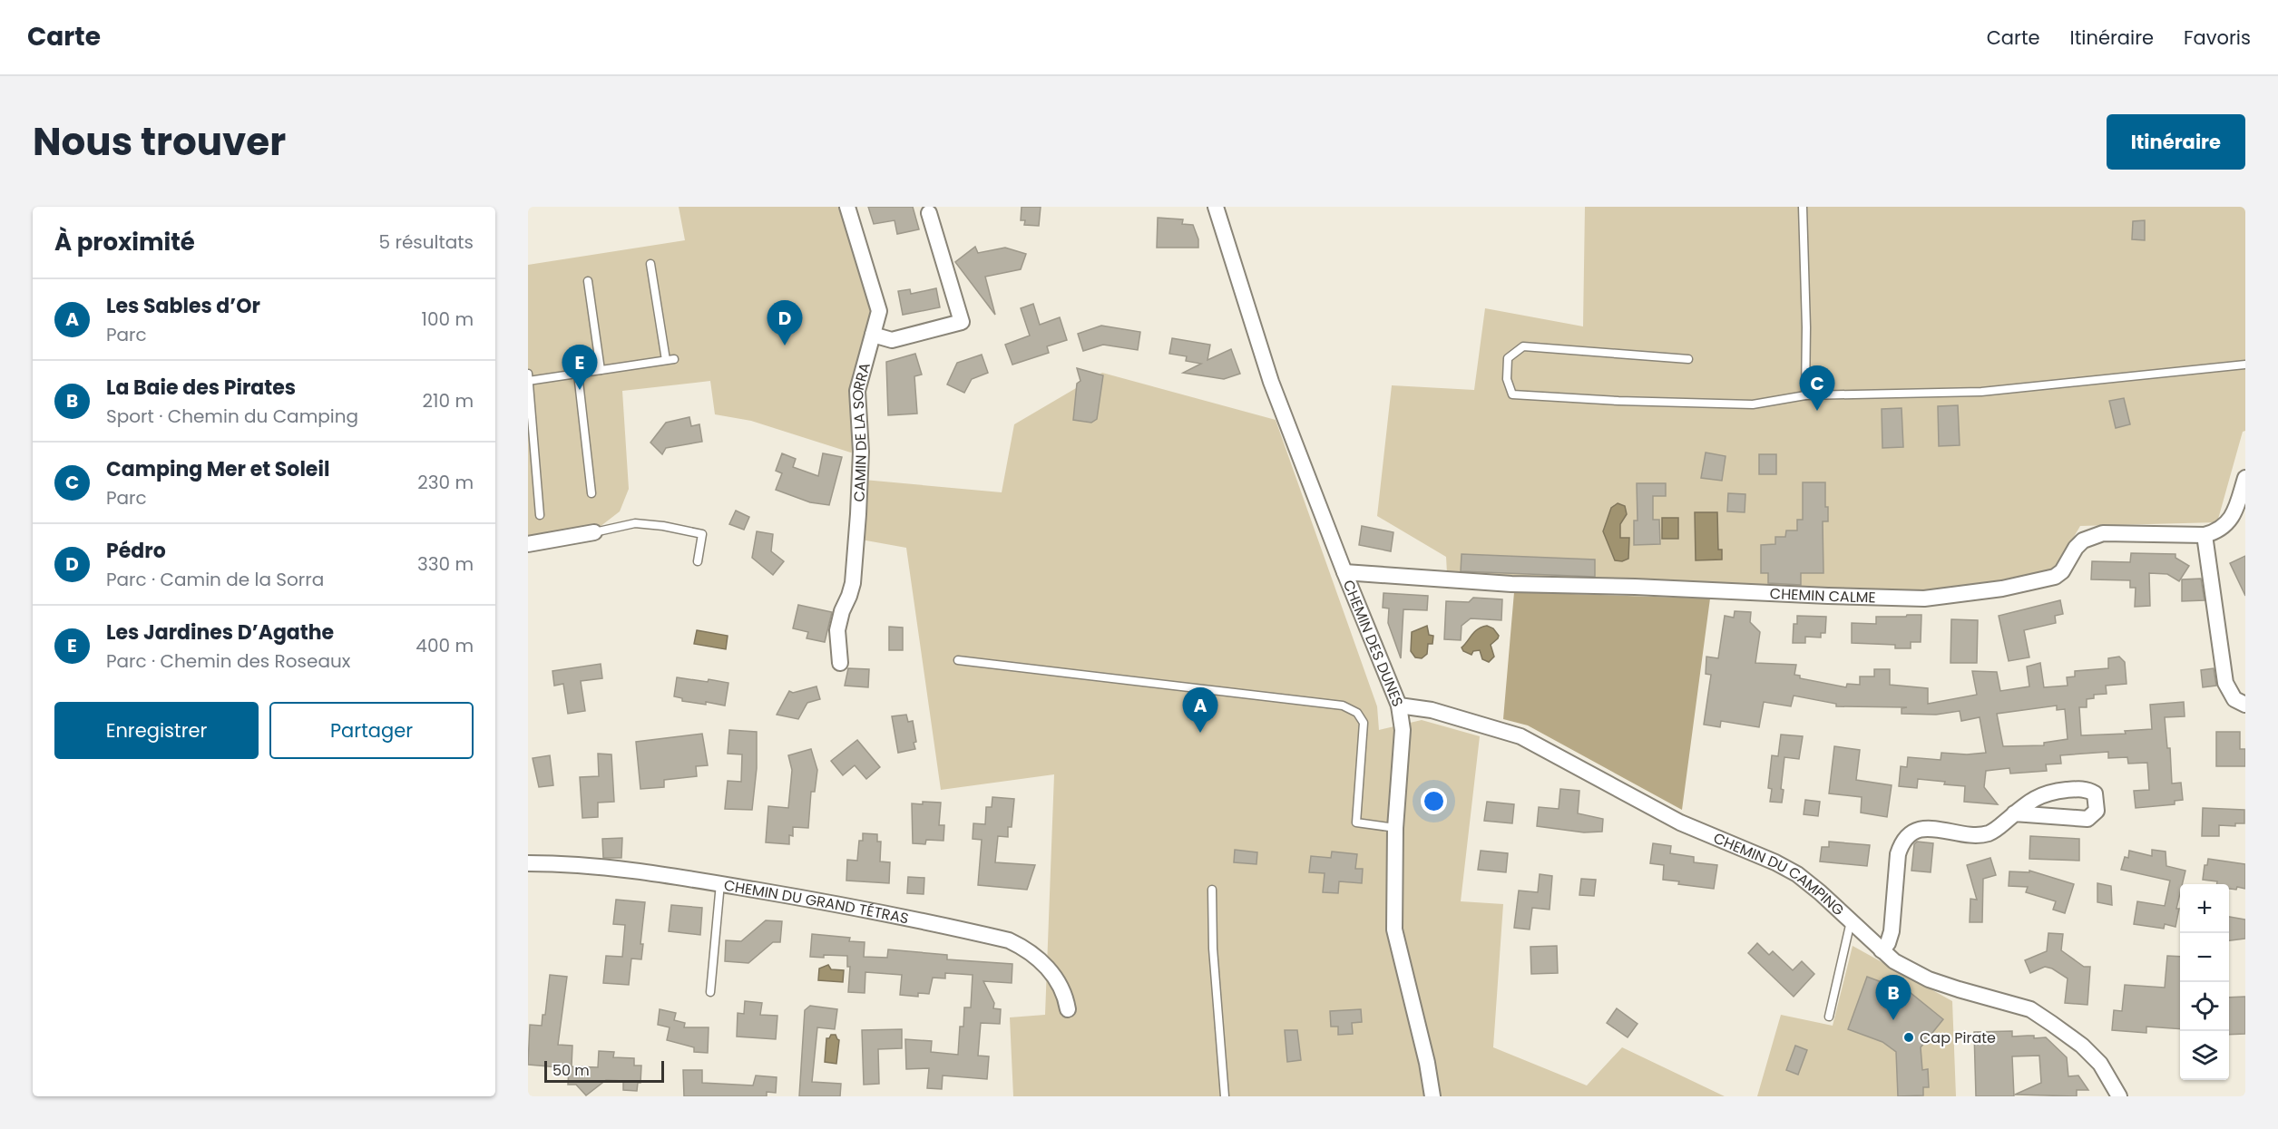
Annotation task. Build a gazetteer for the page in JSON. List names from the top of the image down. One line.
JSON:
{"streets":{"street":["CAMIN DE LA SORRA","CHEMIN CALME","CHEMIN DES DUNES","CHEMIN DU CAMPING","CHEMIN DU GRAND TÉTRAS"]},"crossings":[["CHEMIN CALME","CHEMIN DES DUNES"],["CHEMIN DES DUNES","CHEMIN DU CAMPING"]],"places":["Cap Pirate"],"scale_bar":"50 m","page":{"header":"Carte","nav":["Carte","Itinéraire","Favoris"],"title":"Nous trouver","buttons":["Itinéraire",["Enregistrer","Partager"]],"heading":["À proximité","5 résultats"],"list":[{"mark":"A","name":"Les Sables d’Or","note":"Parc","value":"100 m"},{"mark":"B","name":"La Baie des Pirates","note":"Sport · Chemin du Camping","value":"210 m"},{"mark":"C","name":"Camping Mer et Soleil","note":"Parc","value":"230 m"},{"mark":"D","name":"Pédro","note":"Parc · Camin de la Sorra","value":"330 m"},{"mark":"E","name":"Les Jardines D’Agathe","note":"Parc · Chemin des Roseaux","value":"400 m"}],"pins":["D","E","C","A","B"],"map_buttons":["+","−"],"scale":"50 m"}}
